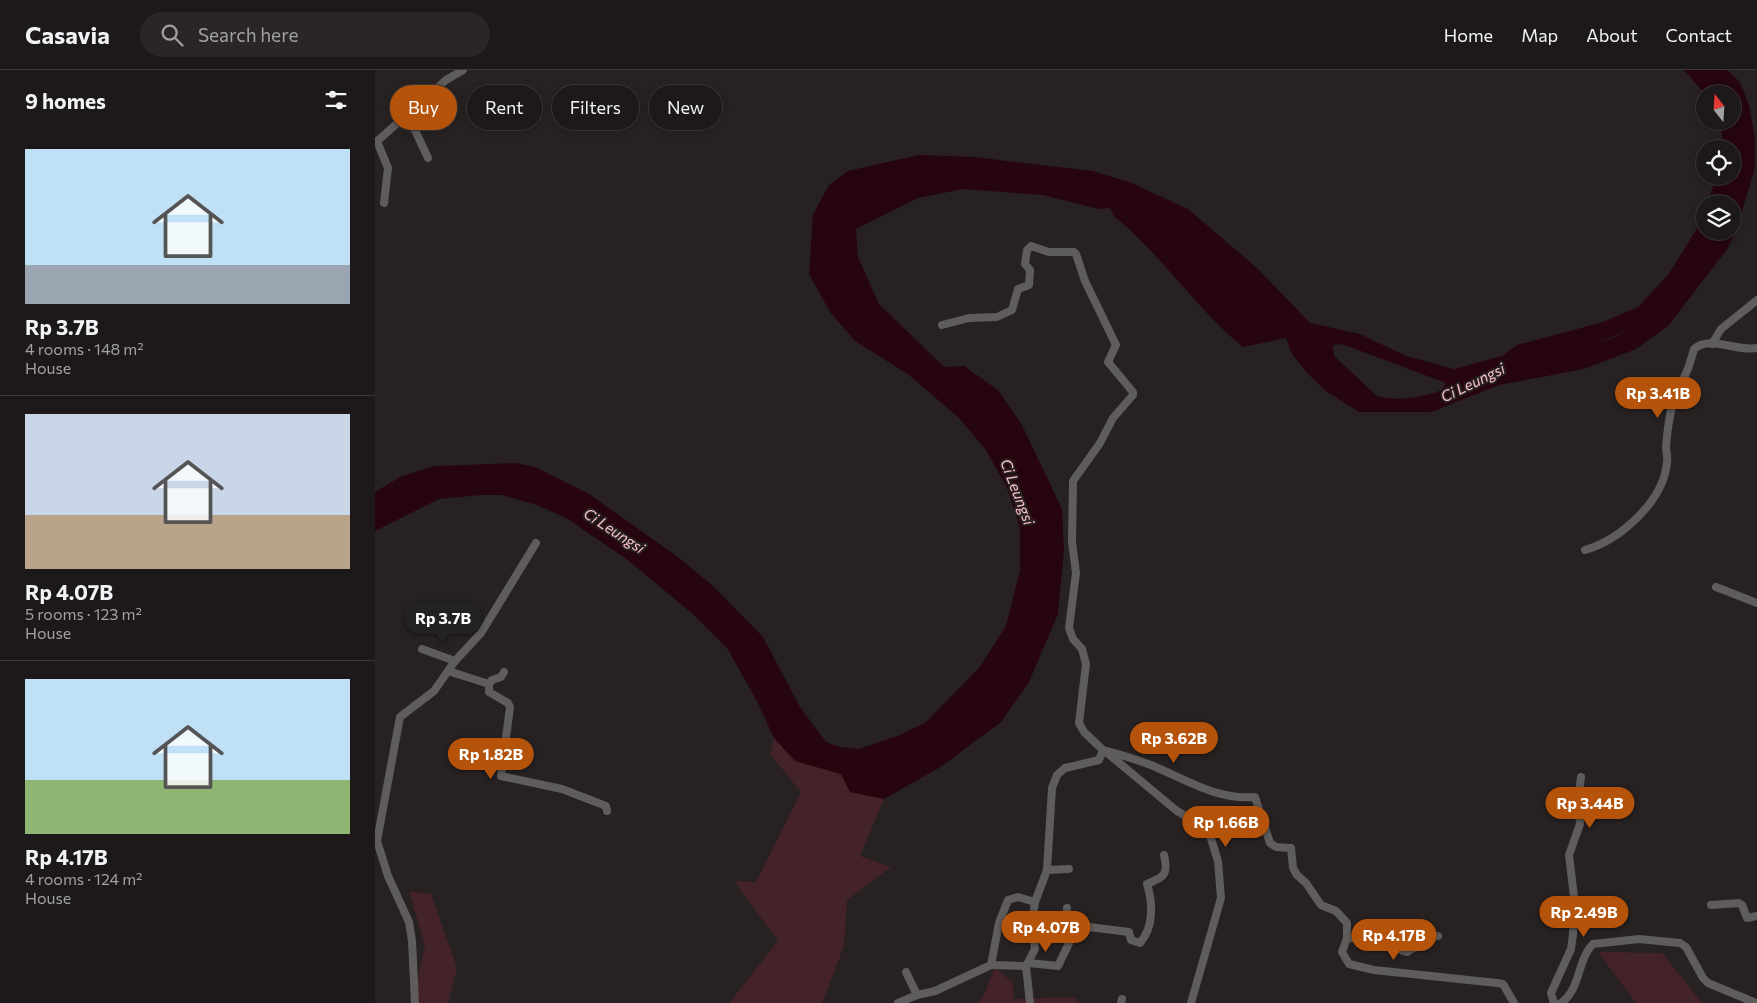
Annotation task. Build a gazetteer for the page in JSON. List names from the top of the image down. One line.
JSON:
{"water":["Ci Leungsi"],"north":"top","page":{"header":"Casavia","search":"Search here","nav":["Home","Map","About","Contact"],"heading":"9 homes","chip":["Buy","Rent","Filters","New"],"list":[{"name":"Rp 3.7B","note":"4 rooms · 148 m² · House"},{"name":"Rp 4.07B","note":"5 rooms · 123 m² · House"},{"name":"Rp 4.17B","note":"4 rooms · 124 m² · House"}],"price":["Rp 3.41B","Rp 3.7B","Rp 3.62B","Rp 1.82B","Rp 3.44B","Rp 1.66B","Rp 2.49B","Rp 4.07B","Rp 4.17B"]}}
